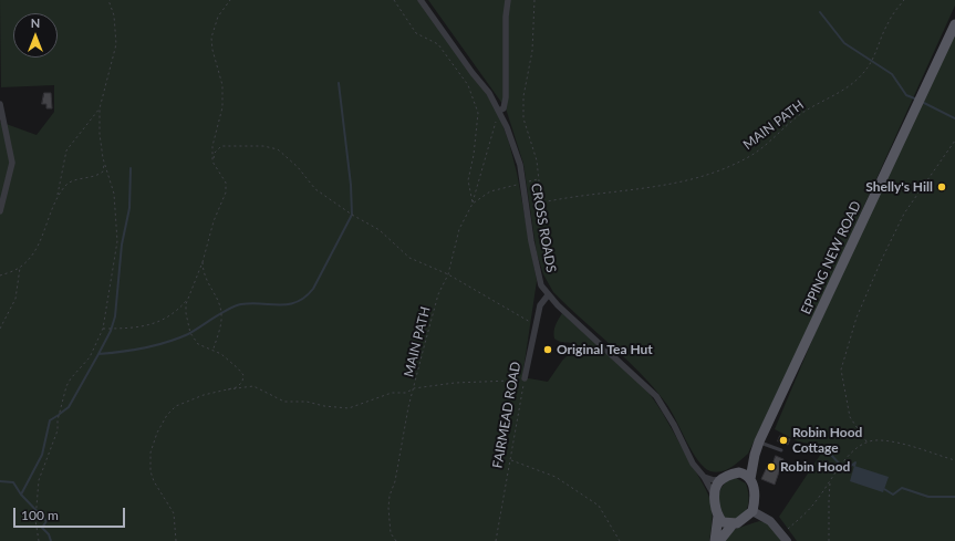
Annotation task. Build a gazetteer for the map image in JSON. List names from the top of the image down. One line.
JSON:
{"streets":{"main road":["EPPING NEW ROAD"],"street":["CROSS ROADS","FAIRMEAD ROAD"],"path":["MAIN PATH"]},"crossings":[["MAIN PATH","CROSS ROADS"],["CROSS ROADS","EPPING NEW ROAD"],["CROSS ROADS","FAIRMEAD ROAD"]],"places":["Shelly's Hill","Original Tea Hut","Robin Hood Cottage","Robin Hood"],"scale_bar":"100 m","north":"top"}
